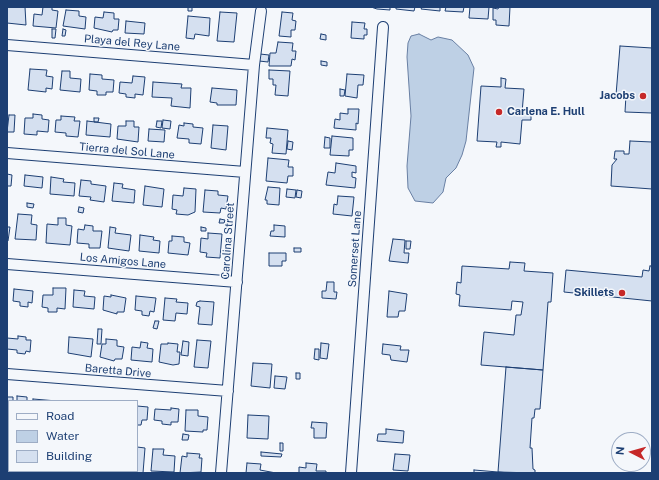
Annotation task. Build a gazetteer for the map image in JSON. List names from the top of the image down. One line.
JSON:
{"streets":{"street":["Playa del Rey Lane","Tierra del Sol Lane","Carolina Street","Somerset Lane","Los Amigos Lane","Baretta Drive"]},"crossings":[["Playa del Rey Lane","Carolina Street"],["Tierra del Sol Lane","Carolina Street"],["Carolina Street","Los Amigos Lane"],["Carolina Street","Baretta Drive"]],"places":["Jacobs","Carlena E. Hull","Skillets"],"legend":["Road","Water","Building"],"north":"left"}
